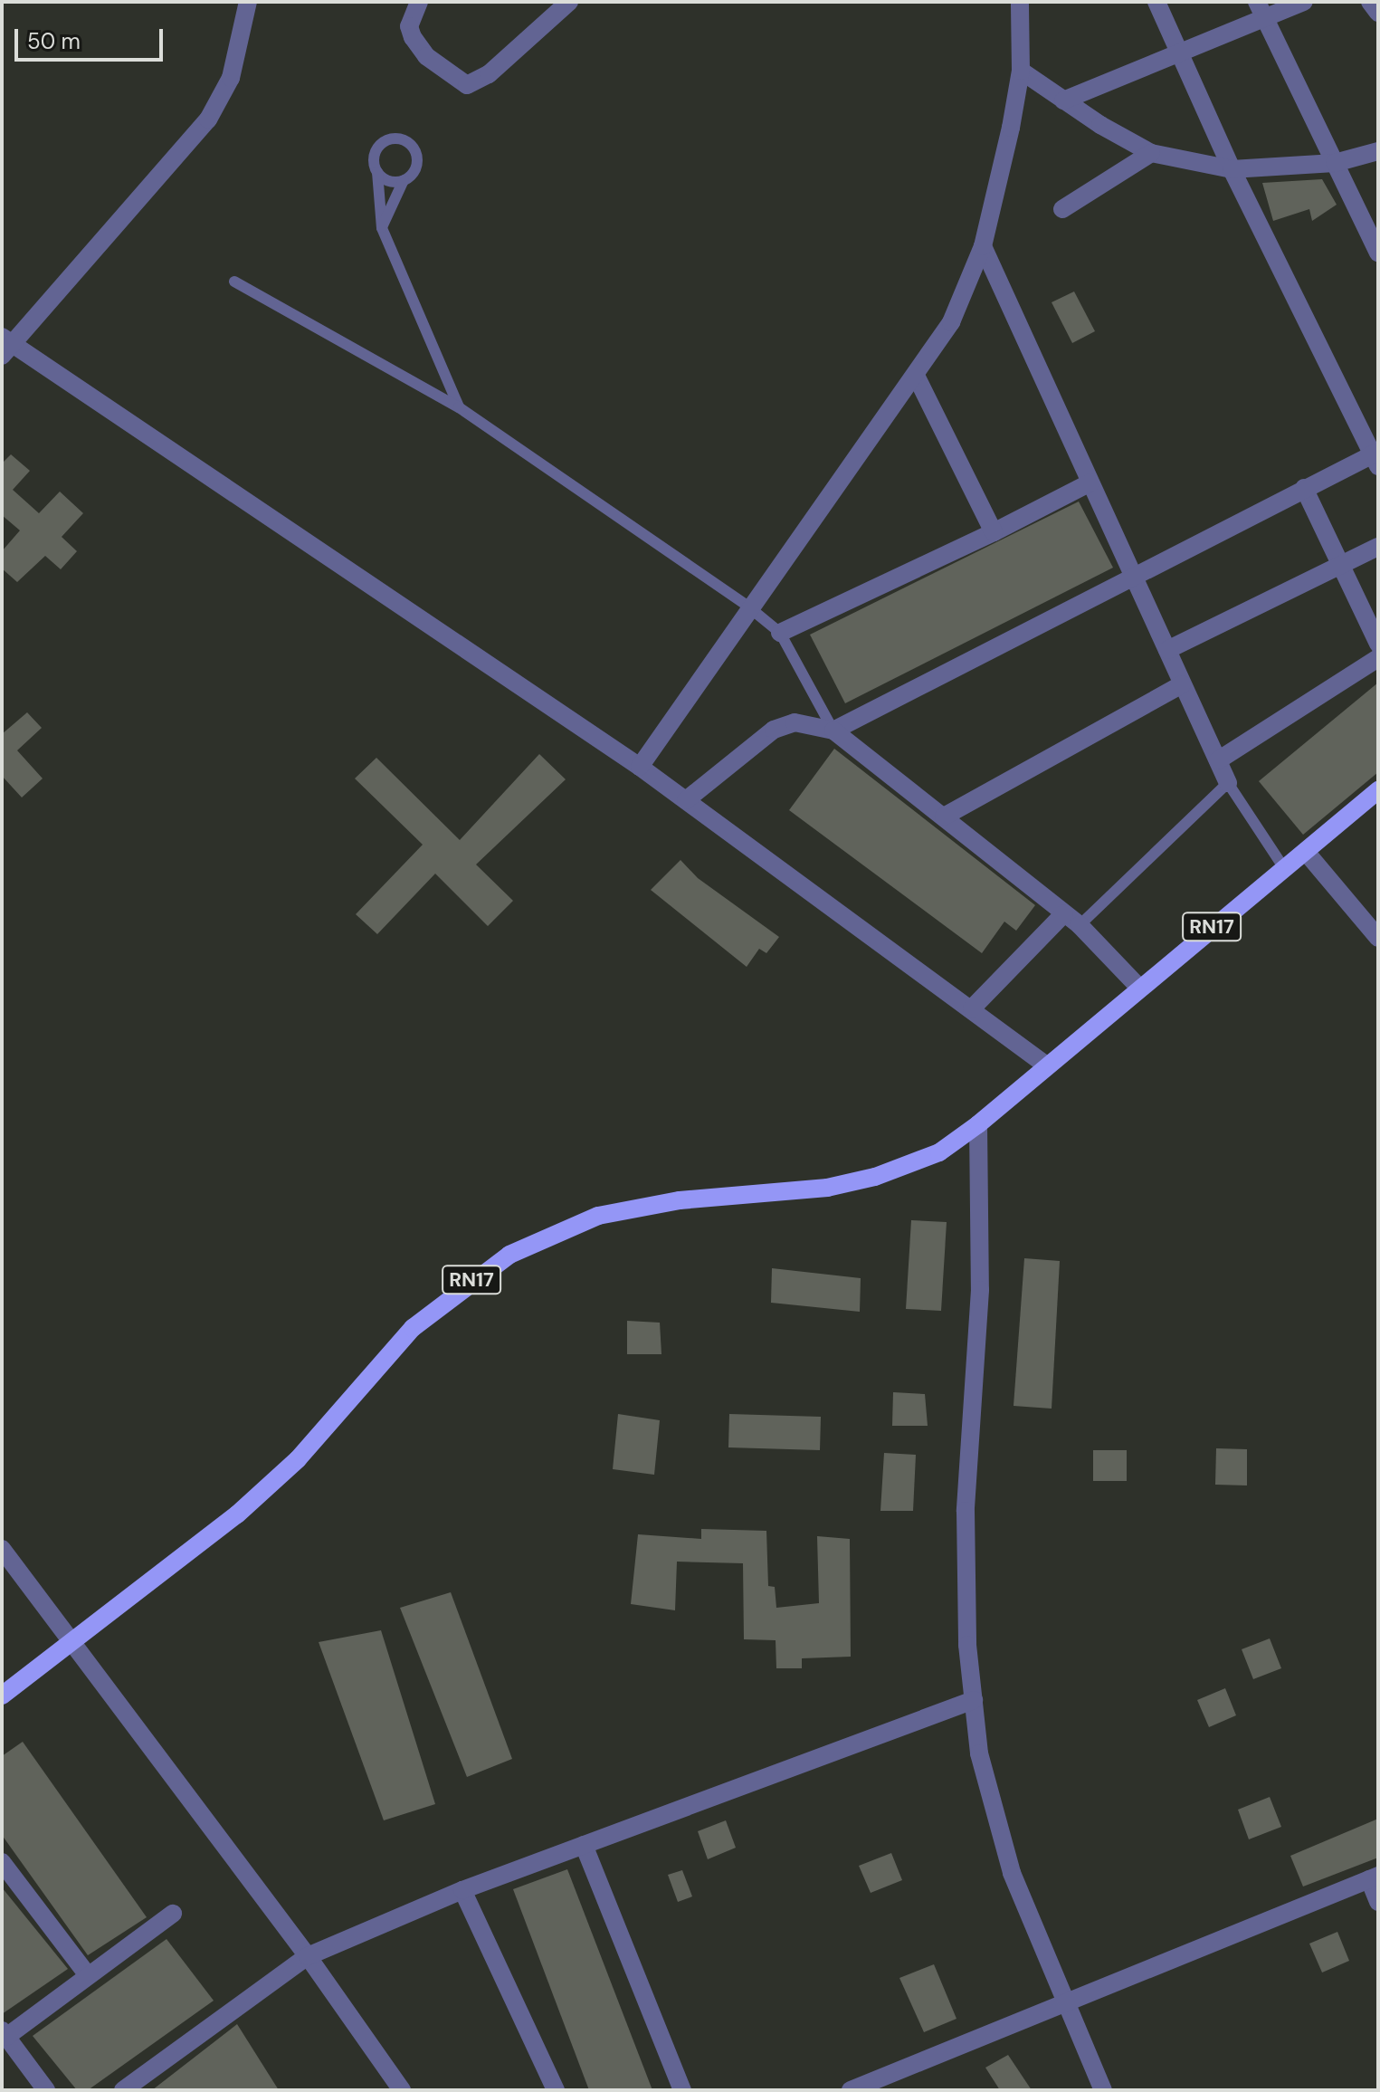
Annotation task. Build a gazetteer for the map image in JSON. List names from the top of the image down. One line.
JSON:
{"streets":{"main road":["RN17"]},"scale_bar":"50 m"}
